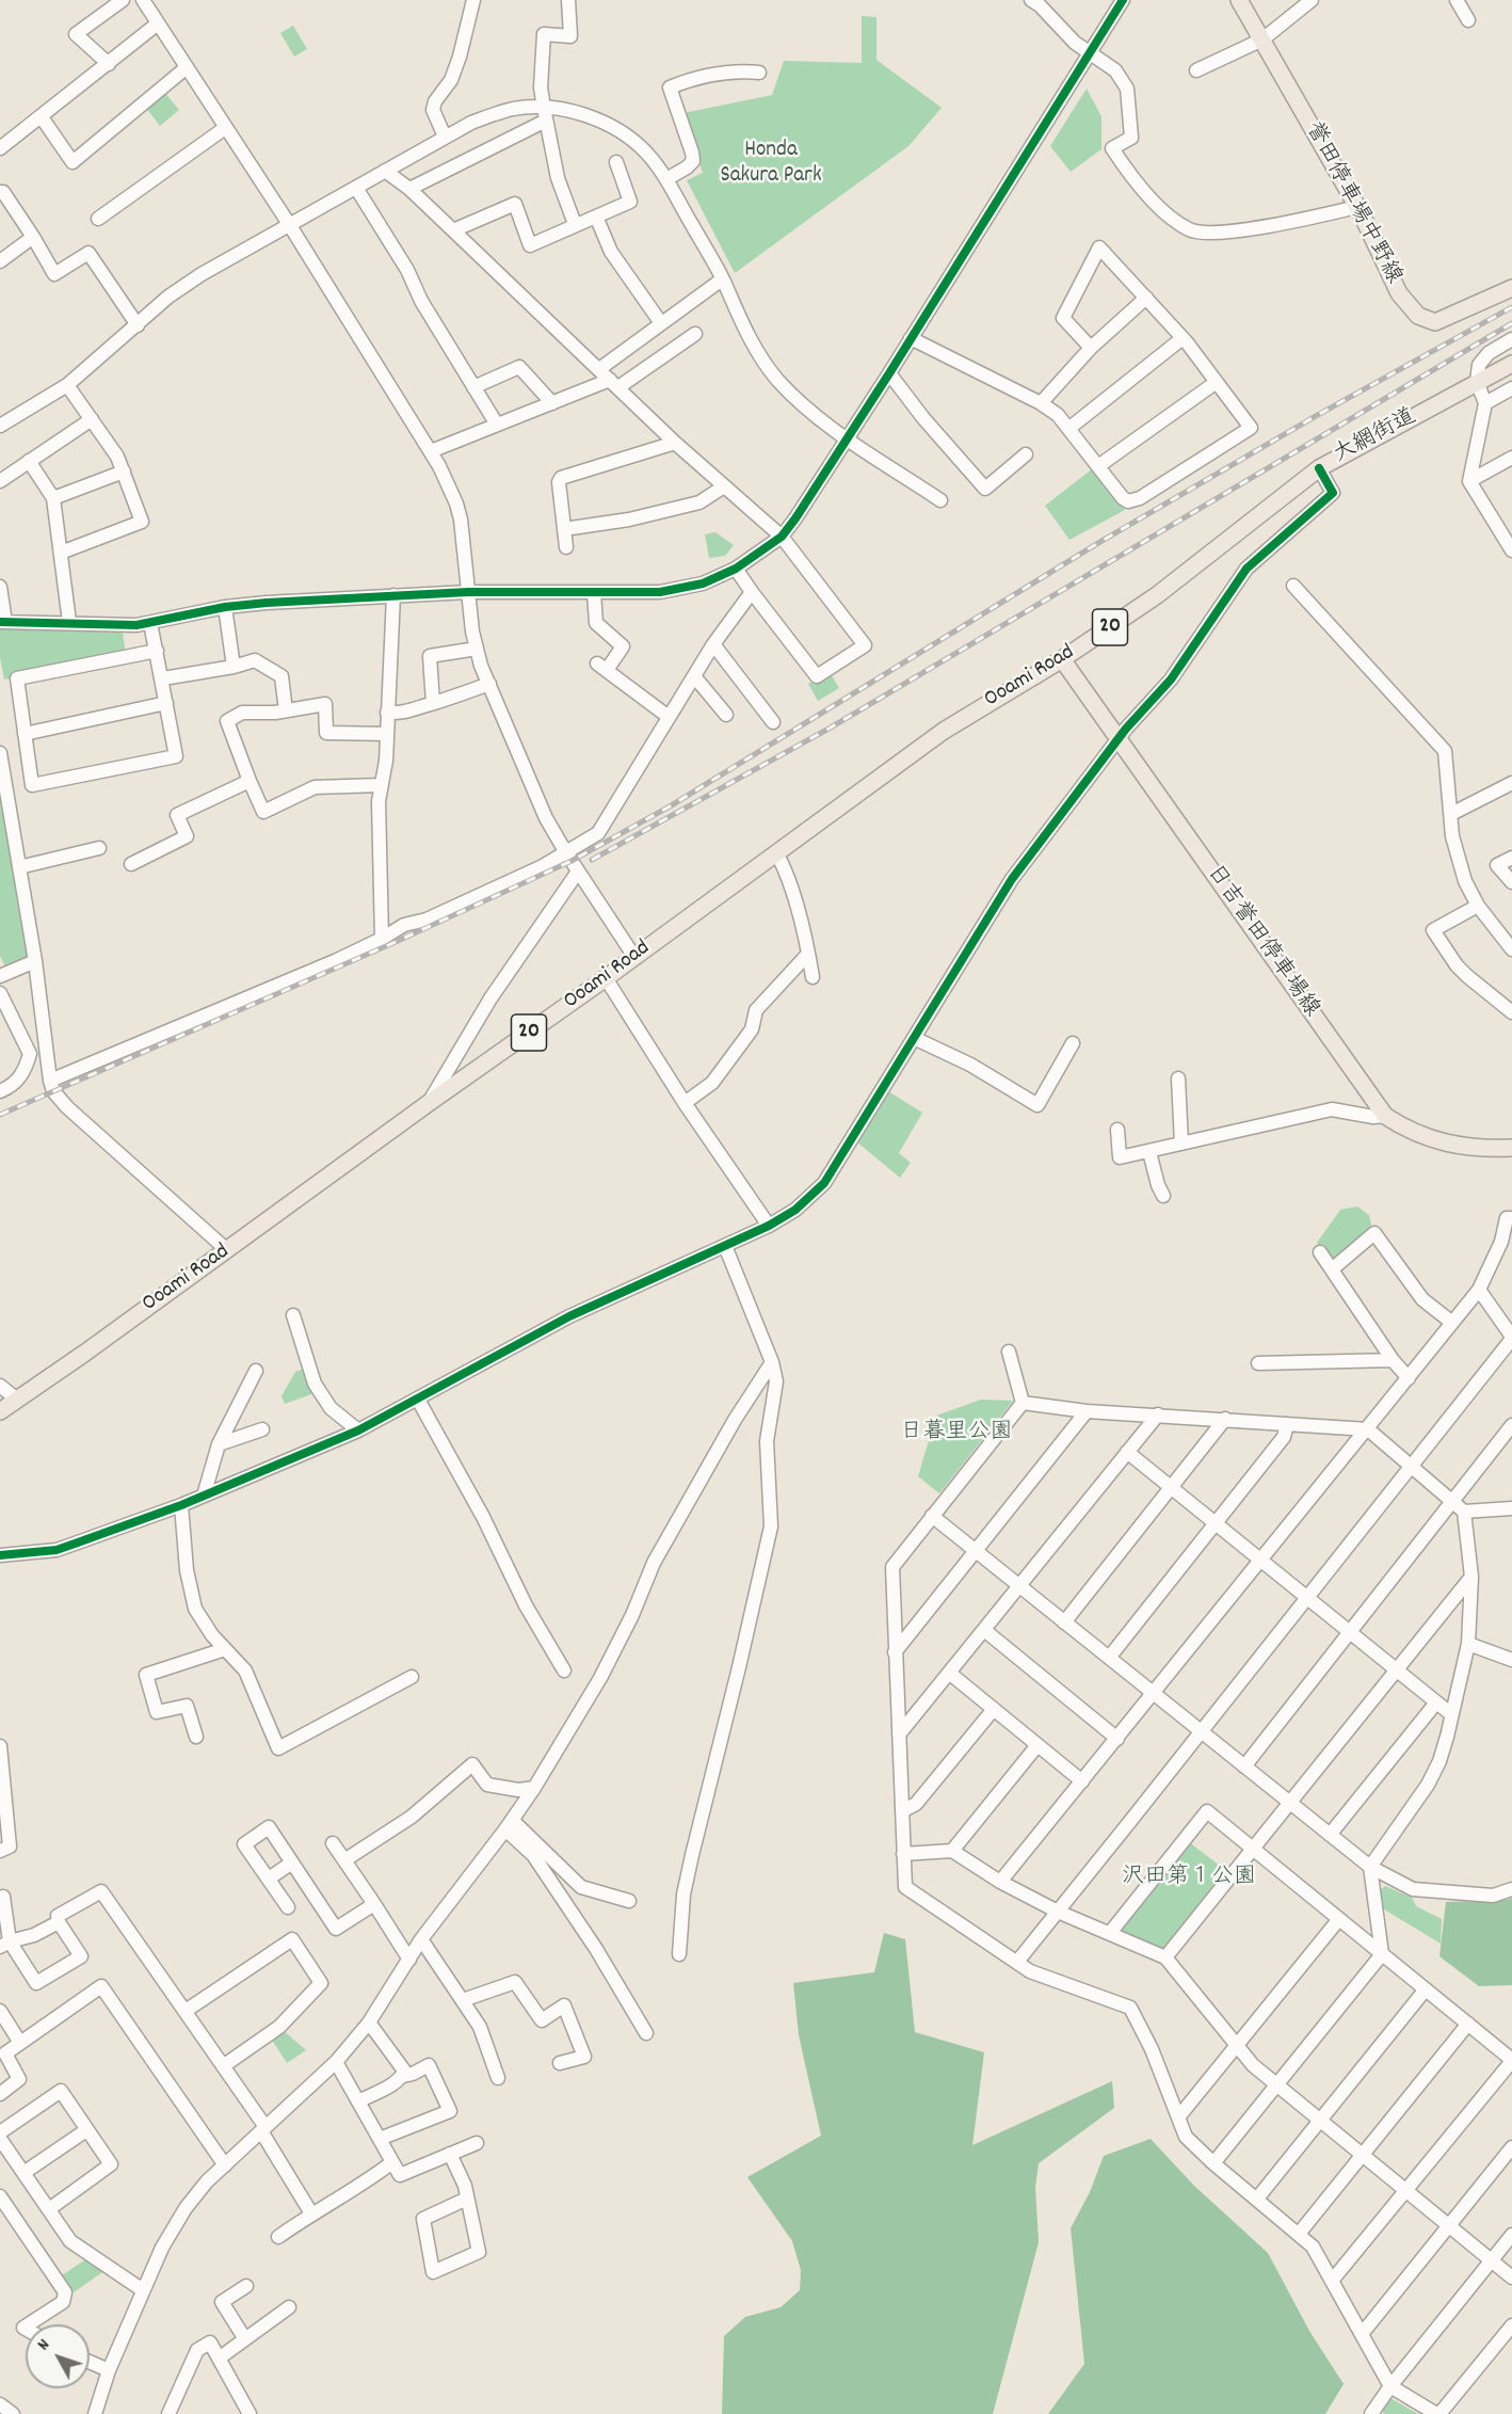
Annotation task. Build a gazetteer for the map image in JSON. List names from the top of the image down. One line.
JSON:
{"streets":{"main road":["誉田停車場中野線","大網街道","20","Ooami Road","日吉誉田停車場線"]},"crossings":[["大網街道","Ooami Road"],["大網街道","日吉誉田停車場線"],["Ooami Road","日吉誉田停車場線"]],"parks":["Honda Sakura Park","日暮里公園","沢田第１公園"],"north":"top left"}
